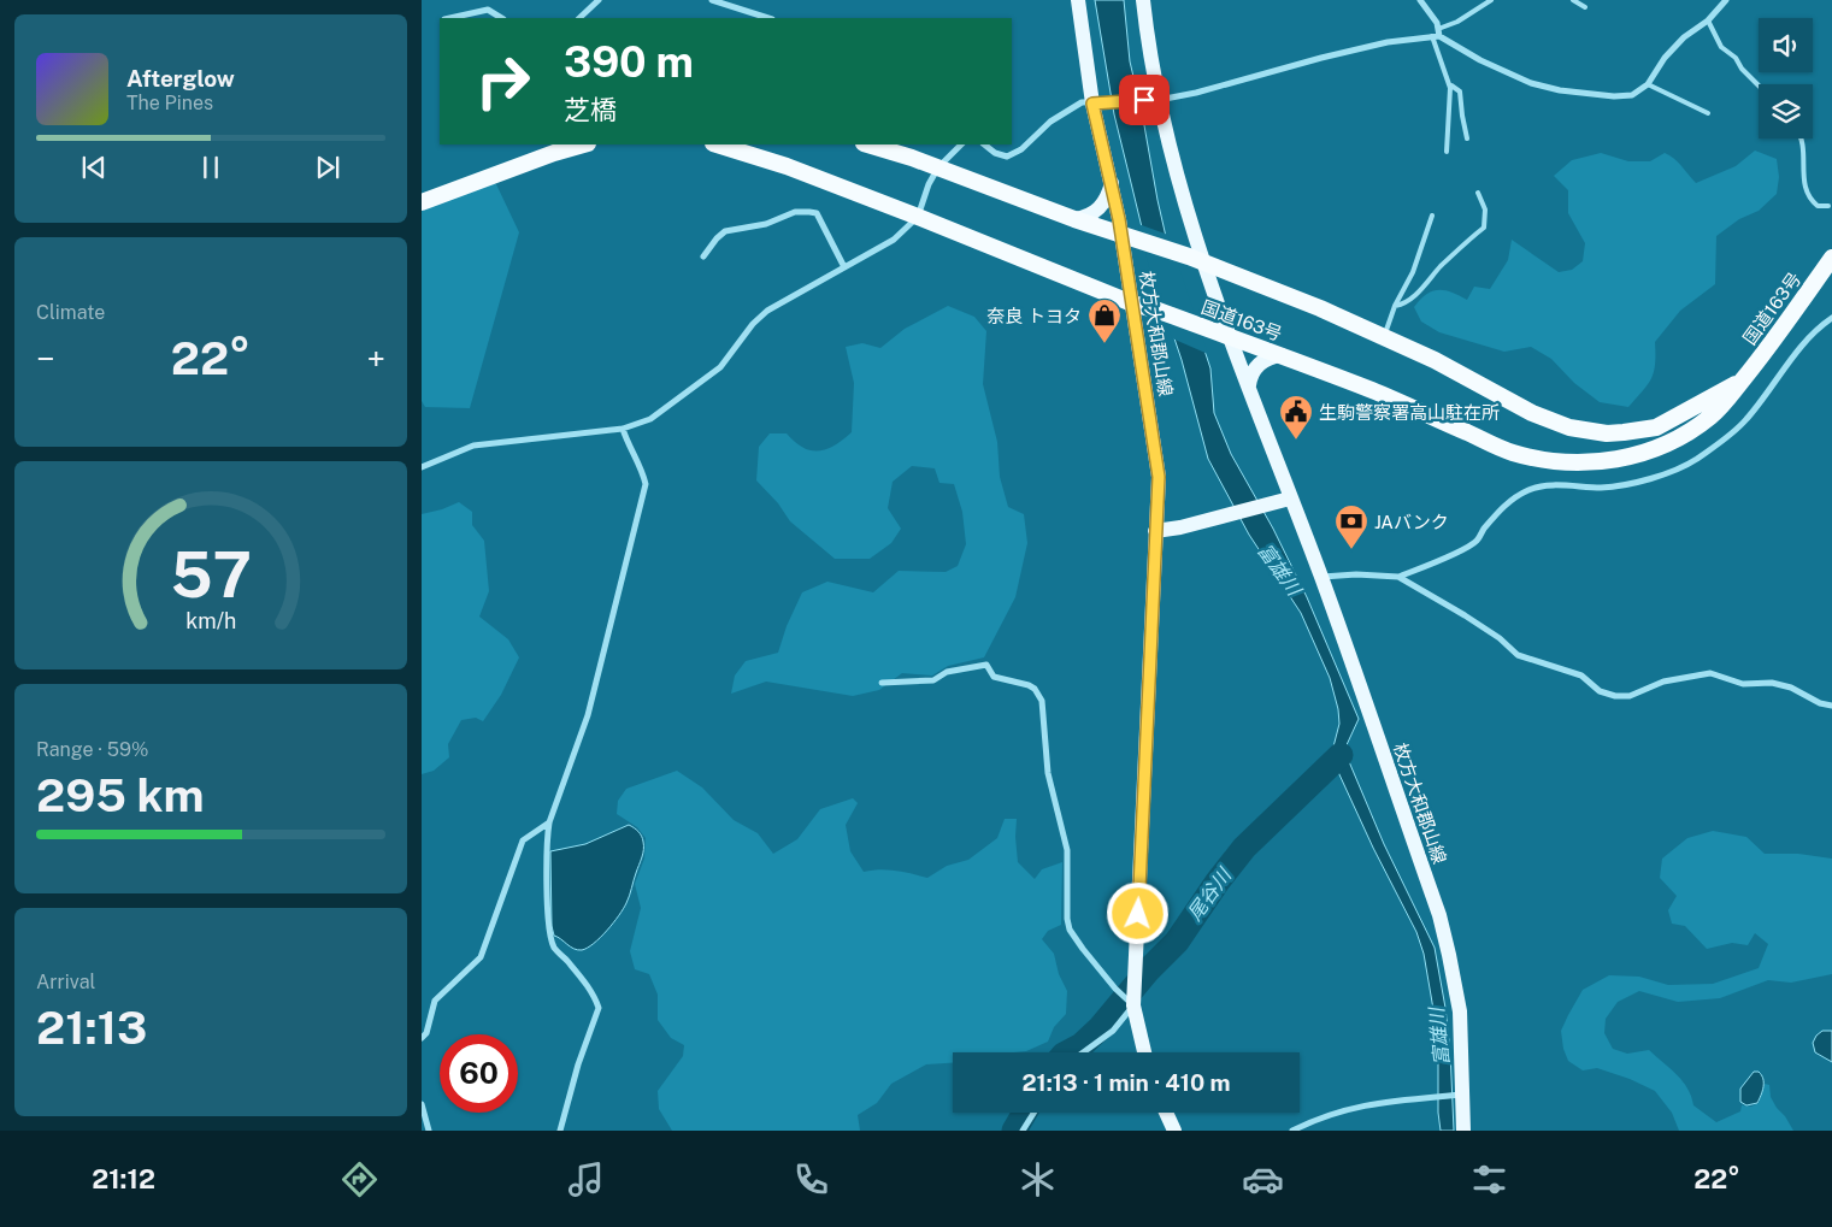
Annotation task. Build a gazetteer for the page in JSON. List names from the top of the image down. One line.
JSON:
{"streets":{"highway":["国道163号"],"main road":["枚方大和郡山線"]},"crossings":[["国道163号","枚方大和郡山線"]],"water":["富雄川","尾谷川"],"places":{"shop":["奈良 トヨタ"],"public building":["生駒警察署高山駐在所"],"bank":["JAバンク"]},"page":{"turn":["390 m","芝橋"],"song":["Afterglow","The Pines"],"tile":["Climate",["Range · 59%","295 km"],["Arrival","21:13"]],"heat":["−","22°","+"],"limit":"60","trip":"21:13 · 1 min · 410 m","tabs":["21:12","22°"],"gauge":["57","km/h"]}}
